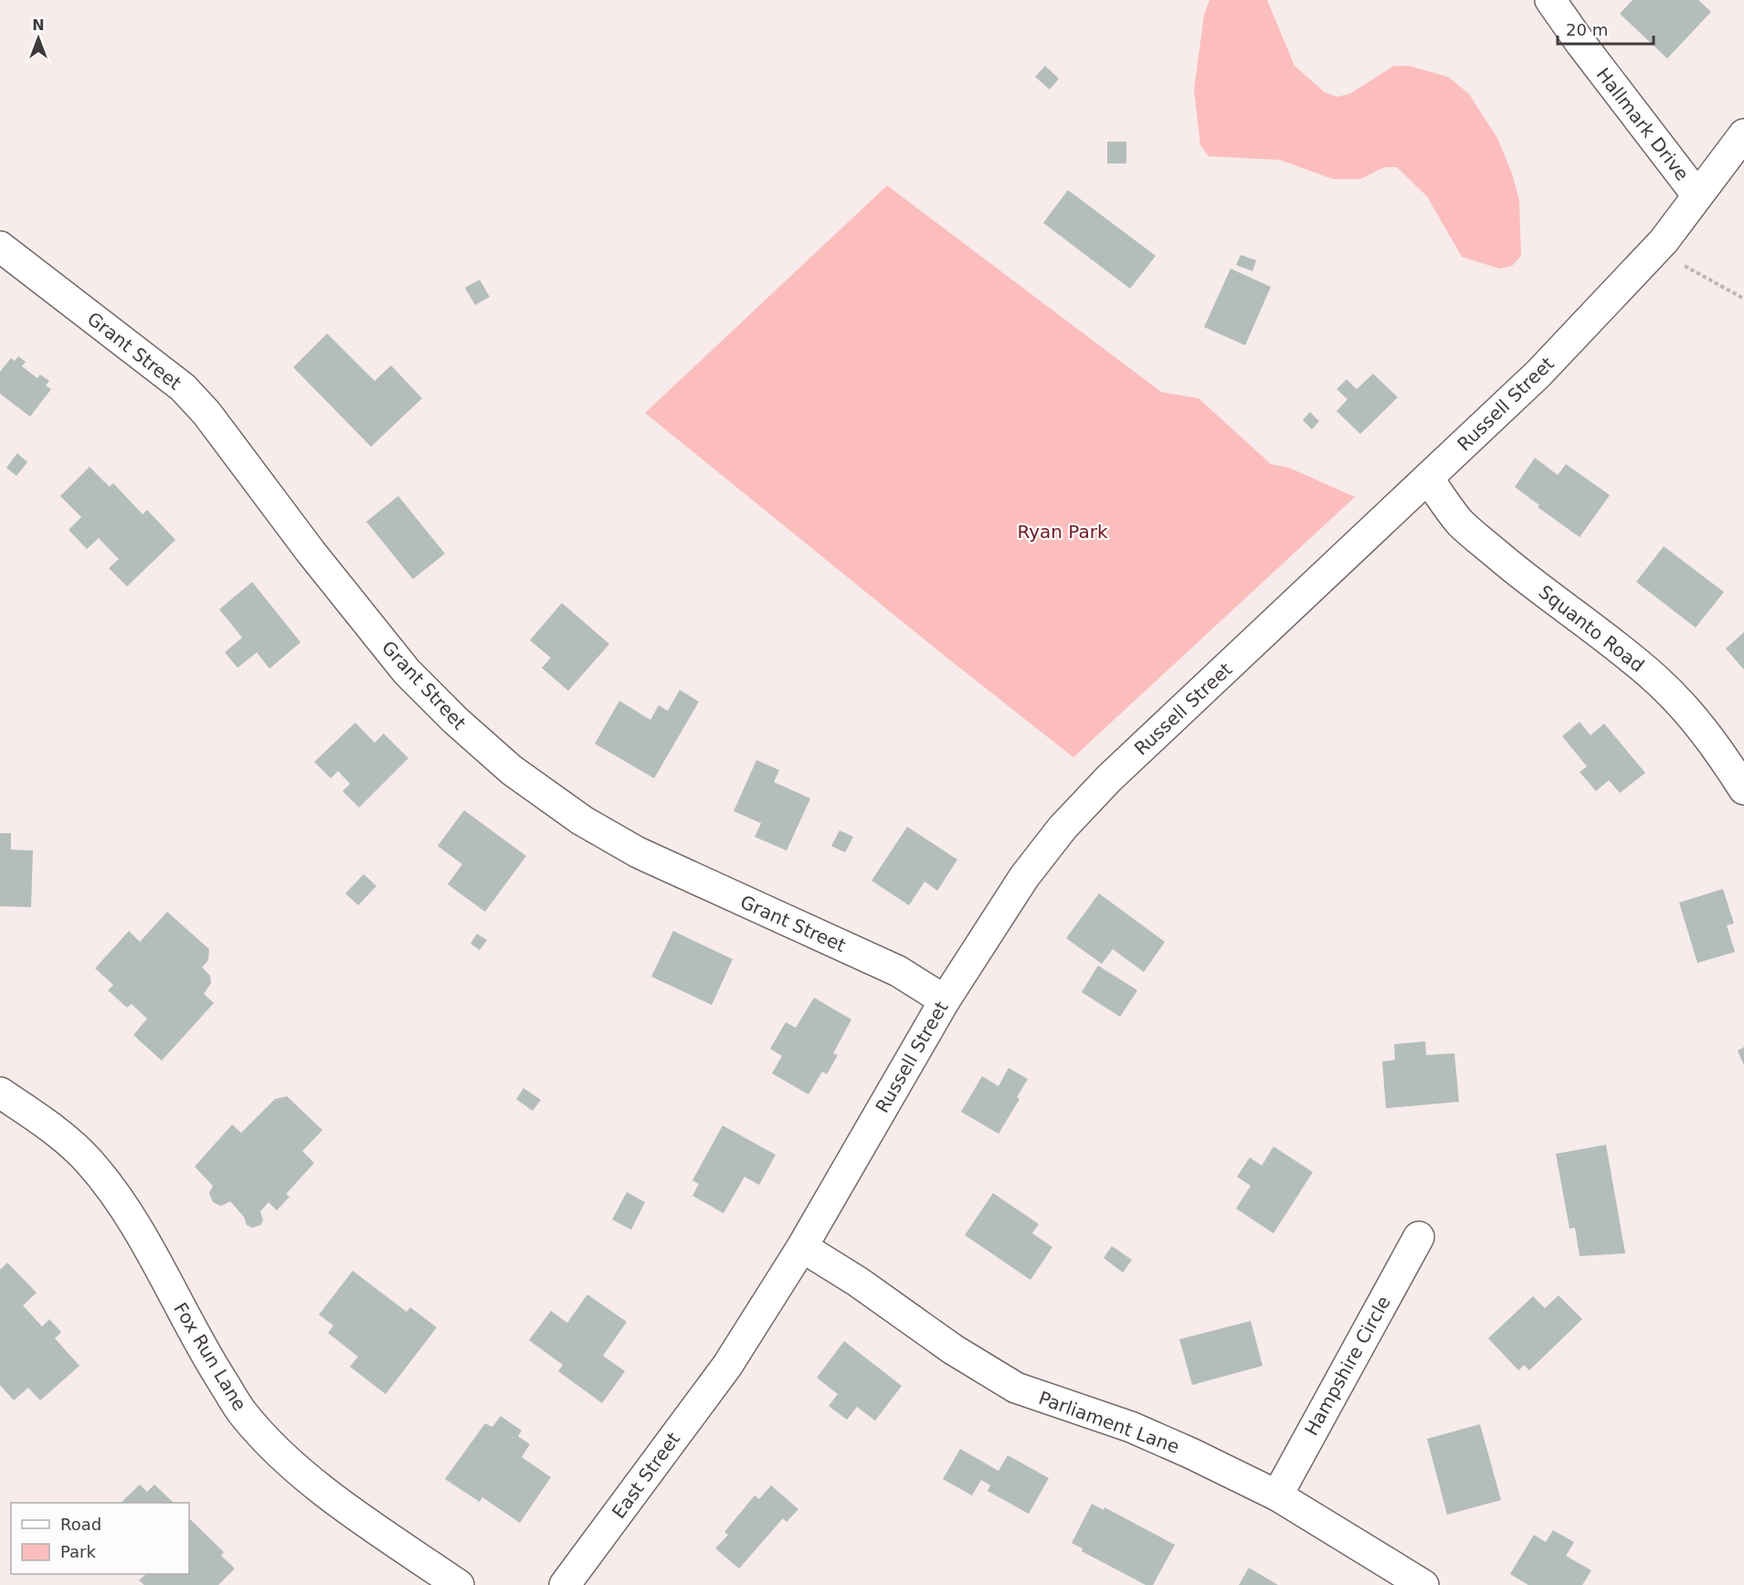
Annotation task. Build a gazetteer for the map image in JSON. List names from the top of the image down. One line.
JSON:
{"streets":{"street":["Hallmark Drive","Grant Street","Russell Street","Squanto Road","Fox Run Lane","Hampshire Circle","Parliament Lane","East Street"]},"crossings":[["Hallmark Drive","Russell Street"],["Grant Street","Russell Street"],["Russell Street","Squanto Road"],["Russell Street","Parliament Lane"],["Russell Street","East Street"],["Hampshire Circle","Parliament Lane"]],"parks":["Ryan Park"],"legend":["Road","Park"],"scale_bar":"20 m","north":"top"}
